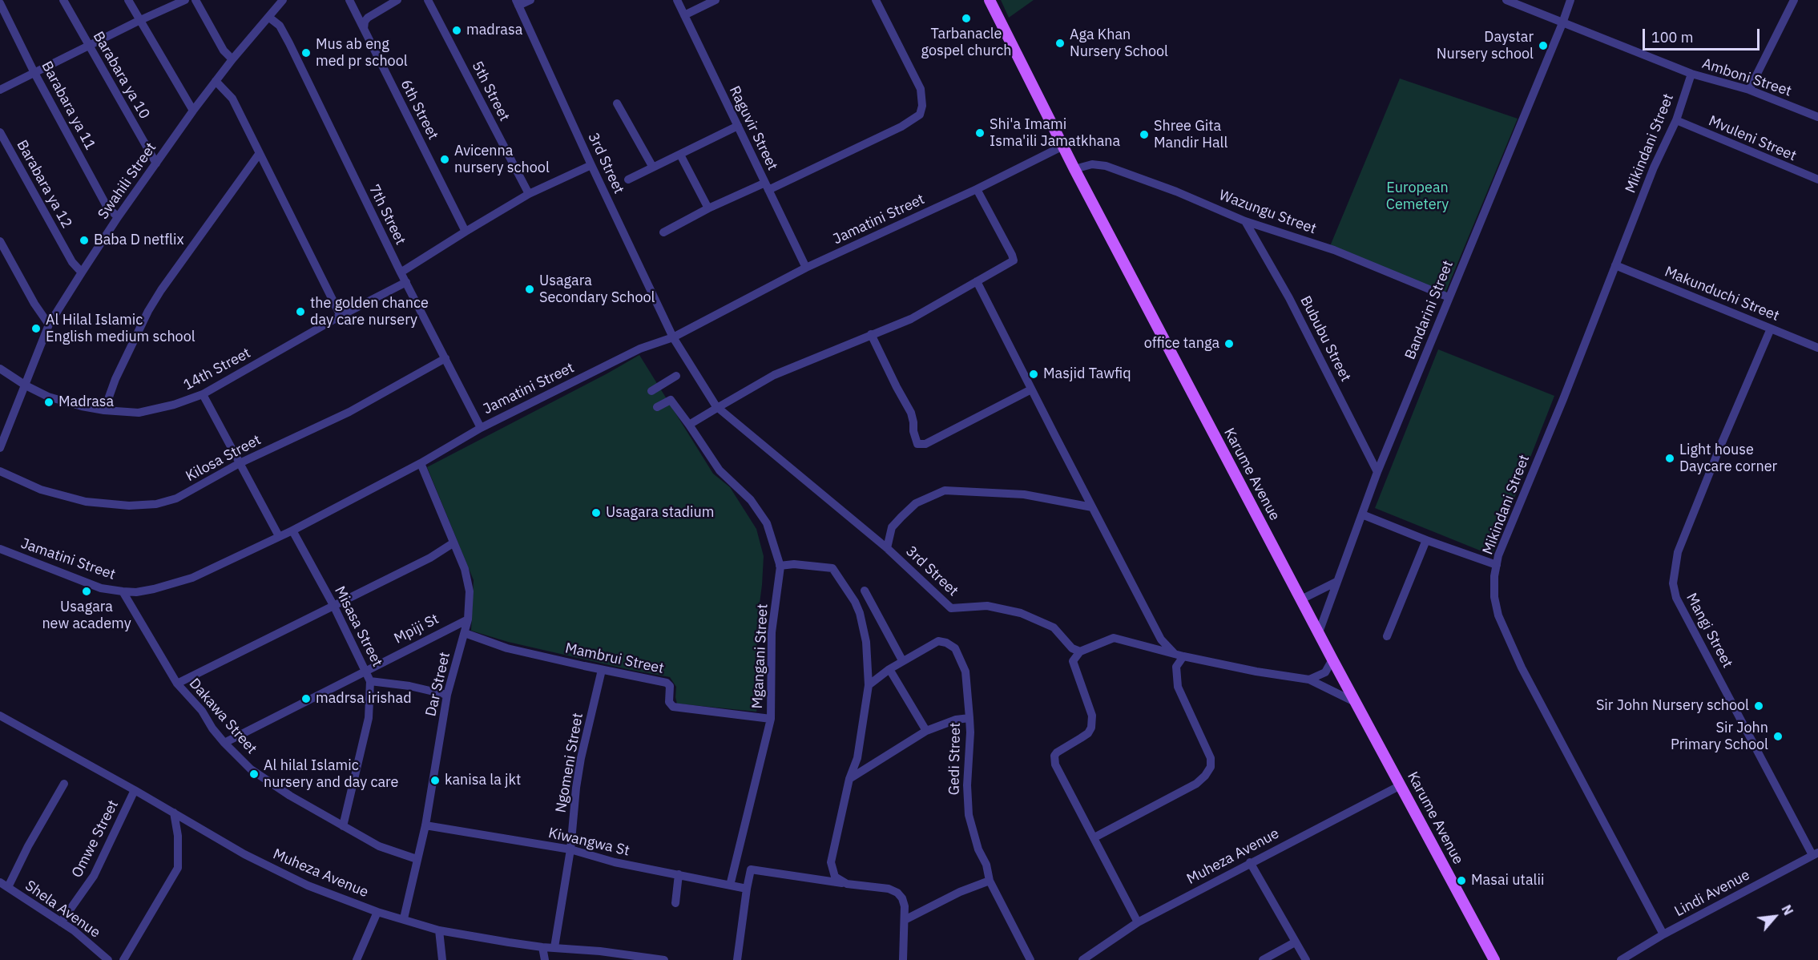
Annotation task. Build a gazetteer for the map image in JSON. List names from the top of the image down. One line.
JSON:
{"streets":{"main road":["Karume Avenue"],"street":["Barabara ya 10","Amboni Street","5th Street","Barabara ya 11","6th Street","Raguvir Street","Mvuleni Street","Mikindani Street","3rd Street","Swahili Street","Barabara ya 12","Wazungu Street","7th Street","Jamatini Street","Makunduchi Street","Bandarini Street","Bububu Street","14th Street","Kilosa Street","Misasa Street","Mpiji St","Mangi Street","Mgangani Street","Mambrui Street","Dar Street","Dakawa Street","Gedi Street","Ngomeni Street","Omwe Street","Kiwangwa St","Muheza Avenue","Lindi Avenue","Shela Avenue"]},"crossings":[["Barabara ya 10","Swahili Street"],["Amboni Street","Mikindani Street"],["Amboni Street","Bandarini Street"],["Barabara ya 11","Swahili Street"],["Raguvir Street","Jamatini Street"],["Mvuleni Street","Mikindani Street"],["Mikindani Street","Makunduchi Street"],["Mikindani Street","Lindi Avenue"],["3rd Street","Jamatini Street"],["Swahili Street","Barabara ya 12"],["Swahili Street","7th Street"],["Swahili Street","14th Street"],["Wazungu Street","Bandarini Street"],["Wazungu Street","Bububu Street"],["Wazungu Street","Karume Avenue"],["7th Street","Jamatini Street"],["7th Street","14th Street"],["7th Street","Kilosa Street"],["Jamatini Street","Karume Avenue"],["Jamatini Street","Misasa Street"],["Jamatini Street","Dar Street"],["Jamatini Street","Dakawa Street"],["Makunduchi Street","Mangi Street"],["Bandarini Street","Bububu Street"],["Bandarini Street","Karume Avenue"],["Karume Avenue","Muheza Avenue"],["Misasa Street","Mpiji St"],["Misasa Street","Dakawa Street"],["Mpiji St","Dar Street"],["Mpiji St","Dakawa Street"],["Mangi Street","Lindi Avenue"],["Mgangani Street","Mambrui Street"],["Mgangani Street","Kiwangwa St"],["Mambrui Street","Dar Street"],["Mambrui Street","Ngomeni Street"],["Dar Street","Dakawa Street"],["Dar Street","Kiwangwa St"],["Dar Street","Muheza Avenue"],["Ngomeni Street","Kiwangwa St"],["Ngomeni Street","Muheza Avenue"],["Omwe Street","Muheza Avenue"],["Omwe Street","Shela Avenue"]],"parks":["European Cemetery"],"places":["Tarbanacle gospel church","madrasa","Aga Khan Nursery School","Daystar Nursery school","Mus ab eng med pr school","Shi'a Imami Isma'ili Jamatkhana","Shree Gita Mandir Hall","Avicenna nursery school","Baba D netflix","Usagara Secondary School","the golden chance day care nursery","Al Hilal Islamic English medium school","office tanga","Masjid Tawfiq","Madrasa","Light house Daycare corner","Usagara stadium","Usagara new academy","madrsa irishad","Sir John Nursery school","Sir John Primary School","Al hilal Islamic nursery and day care","kanisa la jkt","Masai utalii"],"scale_bar":"100 m","north":"top right"}
